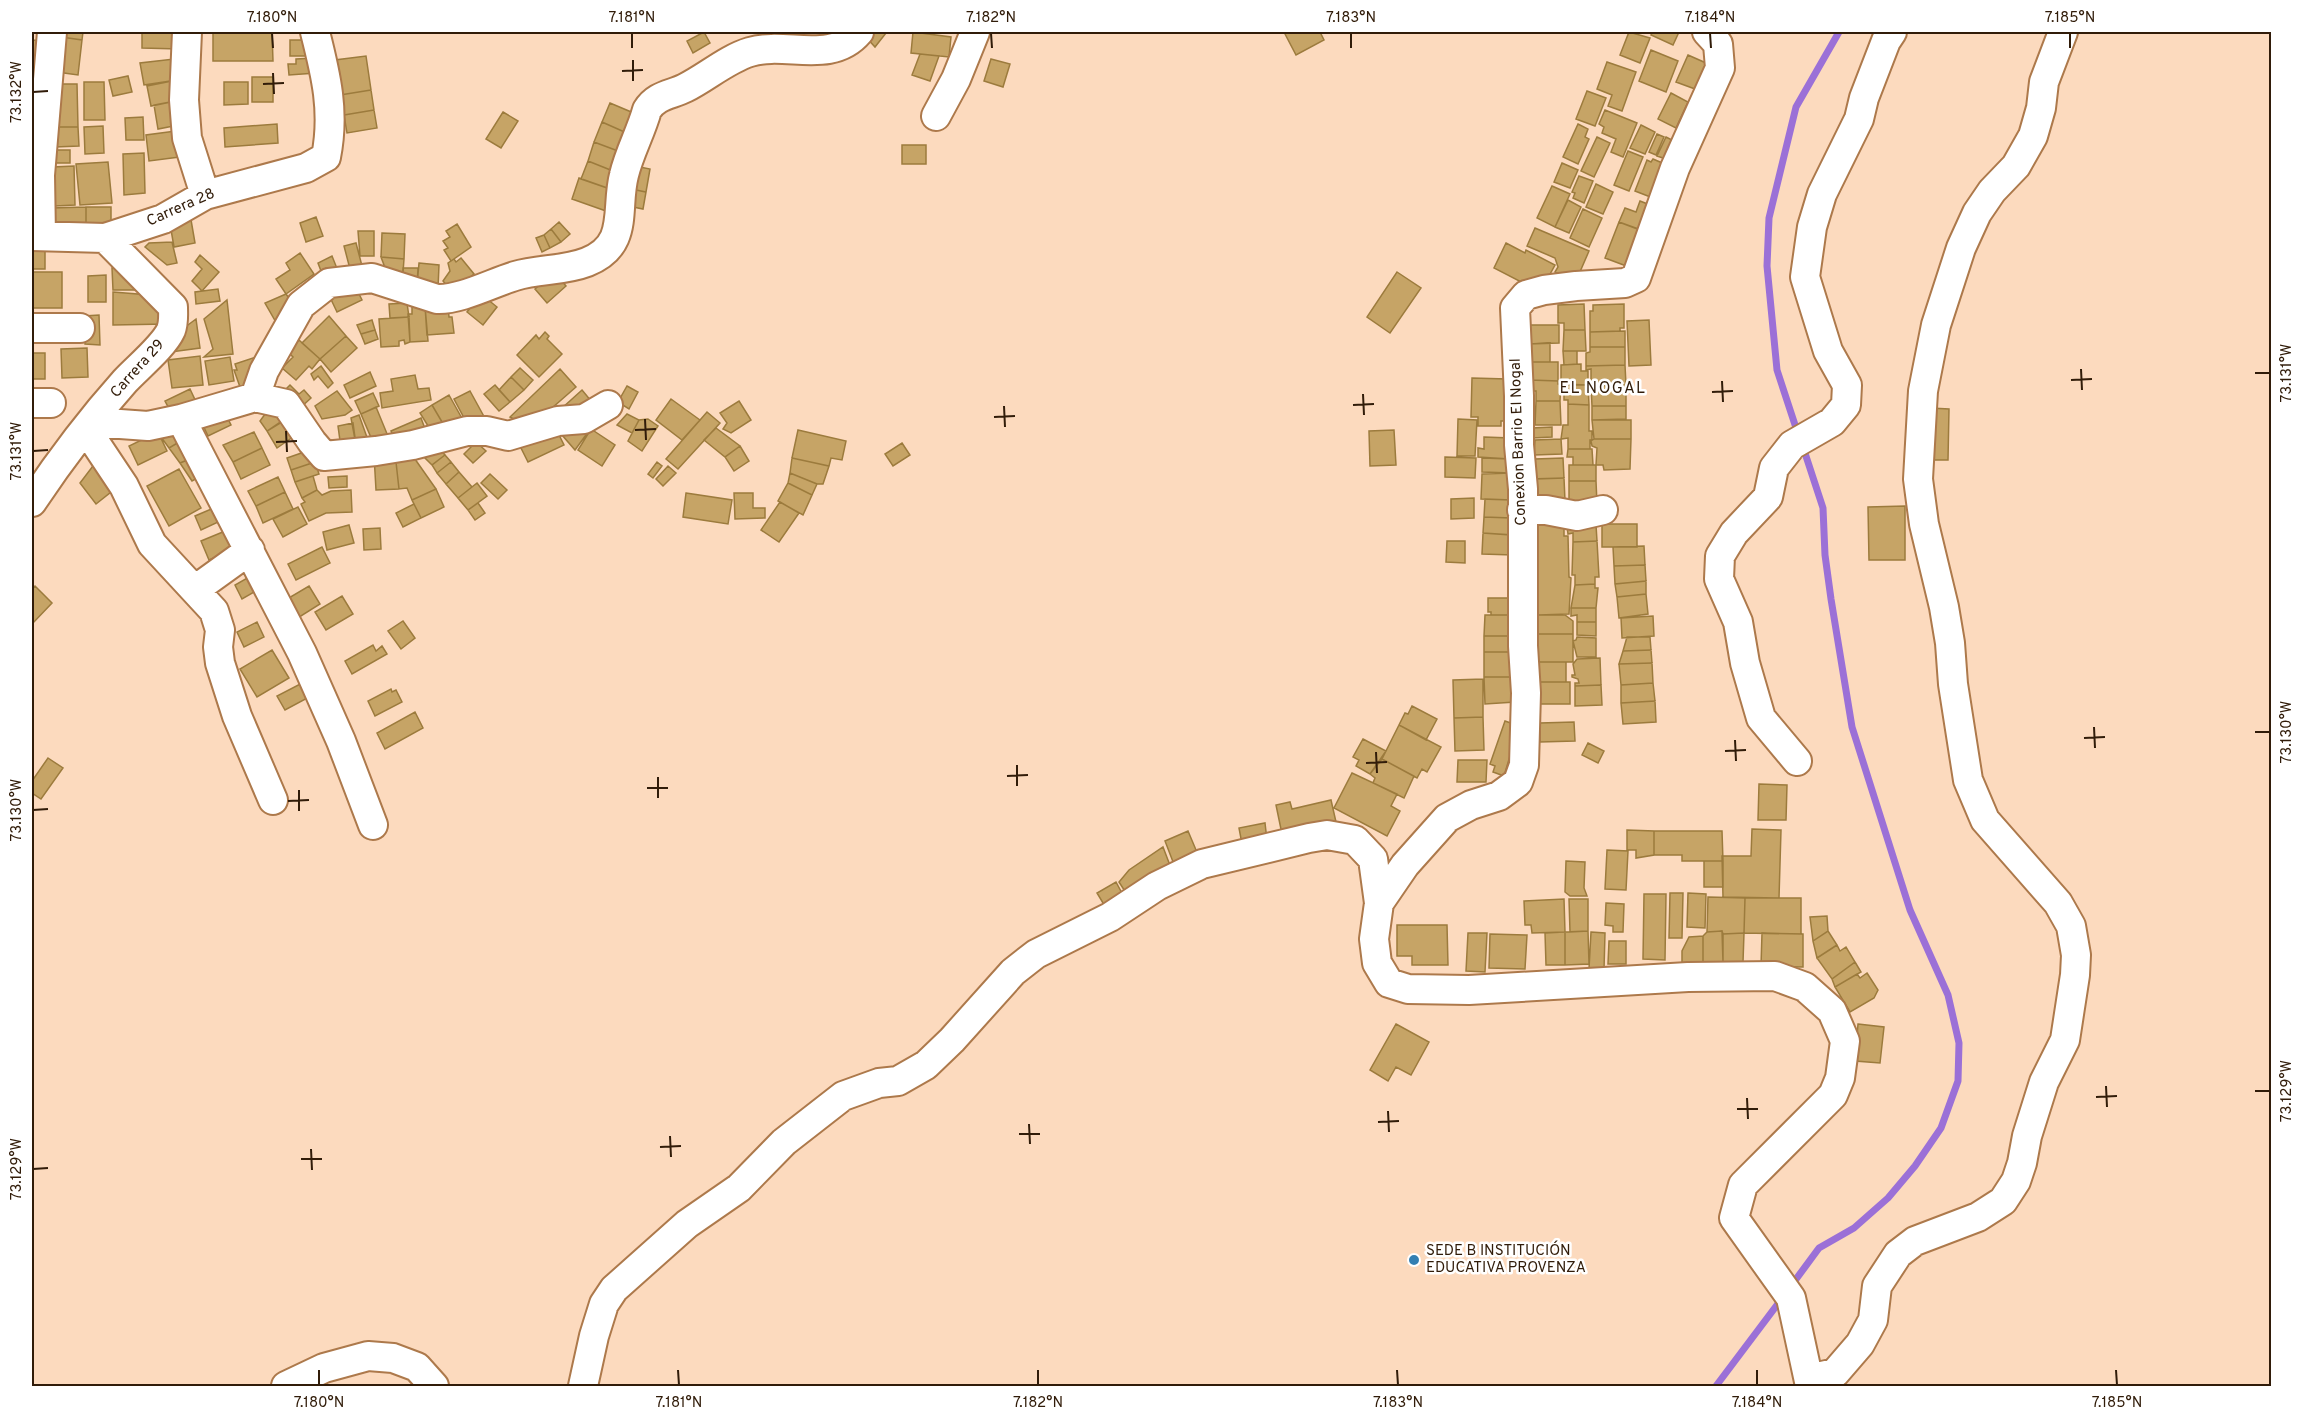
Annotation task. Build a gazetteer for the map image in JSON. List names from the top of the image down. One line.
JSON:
{"streets":{"street":["Carrera 28","Carrera 29","Conexion Barrio El Nogal"]},"crossings":[["Carrera 28","Carrera 29"]],"districts":["EL NOGAL"],"places":["SEDE B INSTITUCIÓN EDUCATIVA PROVENZA"],"coordinates":["7.180°N","7.181°N","7.182°N","7.183°N","7.184°N","7.185°N","73.132°W","73.131°W","73.130°W","73.129°W"]}
